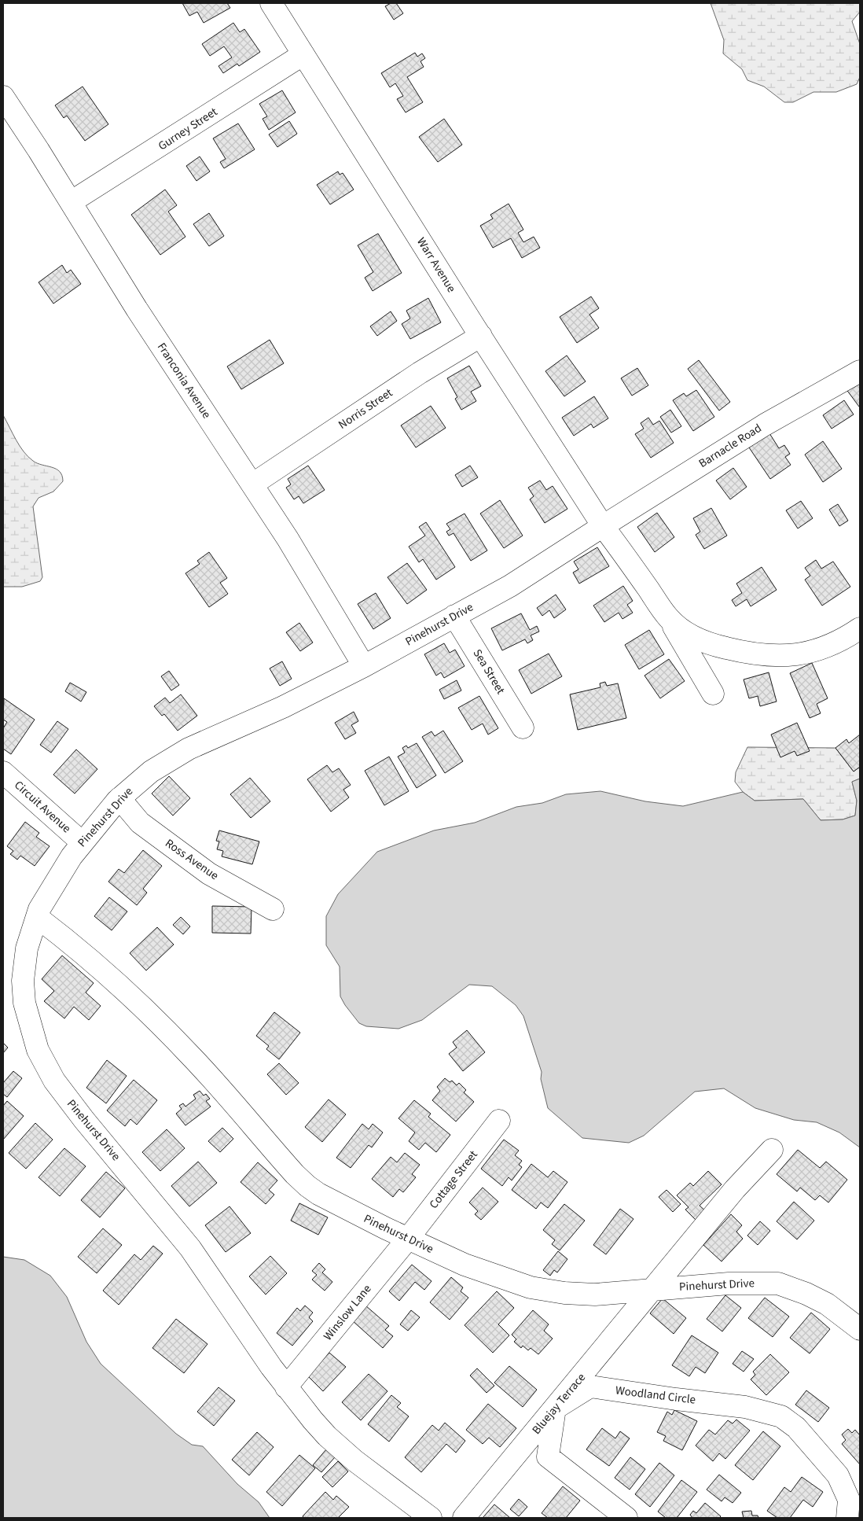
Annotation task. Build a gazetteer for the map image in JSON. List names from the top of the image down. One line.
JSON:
{"streets":{"street":["Gurney Street","Warr Avenue","Franconia Avenue","Norris Street","Barnacle Road","Pinehurst Drive","Sea Street","Circuit Avenue","Ross Avenue","Cottage Street","Winslow Lane","Woodland Circle","Bluejay Terrace"]},"crossings":[["Gurney Street","Warr Avenue"],["Gurney Street","Franconia Avenue"],["Warr Avenue","Norris Street"],["Warr Avenue","Barnacle Road"],["Warr Avenue","Pinehurst Drive"],["Franconia Avenue","Norris Street"],["Franconia Avenue","Pinehurst Drive"],["Barnacle Road","Pinehurst Drive"],["Pinehurst Drive","Sea Street"],["Pinehurst Drive","Circuit Avenue"],["Pinehurst Drive","Ross Avenue"],["Pinehurst Drive","Cottage Street"],["Pinehurst Drive","Winslow Lane"],["Pinehurst Drive","Bluejay Terrace"],["Cottage Street","Winslow Lane"],["Woodland Circle","Bluejay Terrace"]]}
